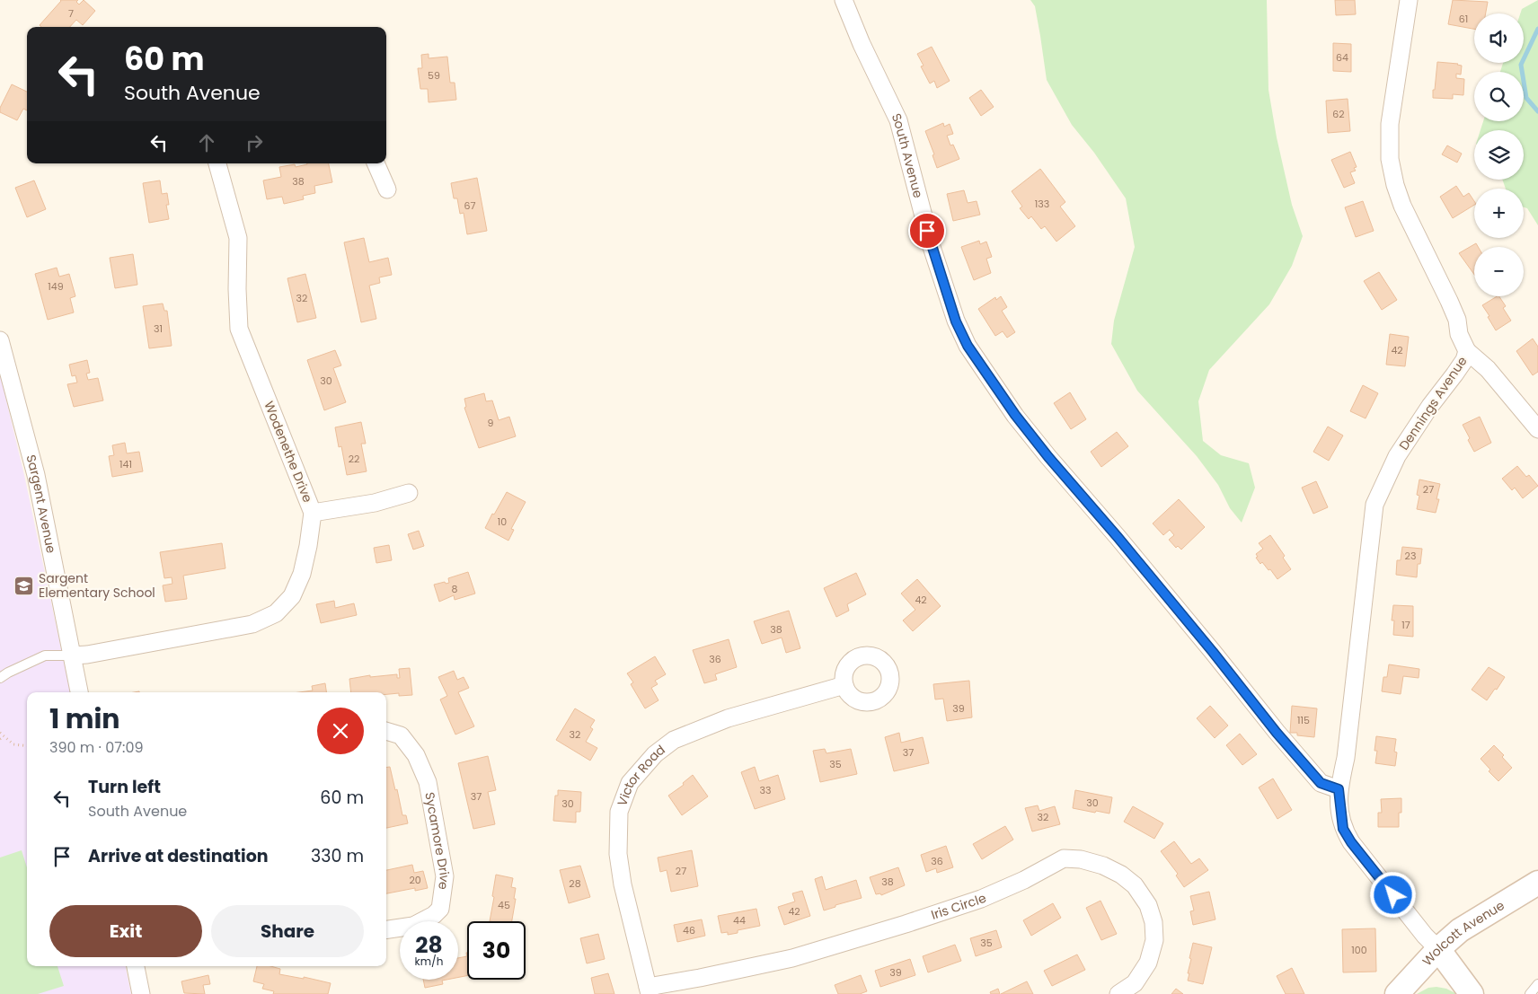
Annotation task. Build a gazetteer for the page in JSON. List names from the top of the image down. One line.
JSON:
{"streets":{"main road":["Wolcott Avenue"],"street":["South Avenue","Dennings Avenue","Wodenethe Drive","Sargent Avenue","Victor Road","Sycamore Drive","Iris Circle"]},"crossings":[["South Avenue","Dennings Avenue"],["Wodenethe Drive","Sargent Avenue"],["Victor Road","Iris Circle"]],"places":{"school or university":["Sargent Elementary School"]},"house_numbers":["7","61","64","59","62","38","133","67","149","32","31","42","30","9","22","141","27","10","23","8","42","17","38","36","39","115","32","37","35","33","37","30","30","32","36","27","20","38","28","45","42","44","46","35","100","39"],"page":{"map_buttons":["+","−"],"turn":["60 m","South Avenue"],"heading":["1 min","390 m · 07:09"],"list":[{"name":"Turn left","note":"South Avenue","value":"60 m"},{"name":"Arrive at destination","value":"330 m"}],"buttons":["Exit","Share"],"speed":"28 km/h","limit":"30"}}
